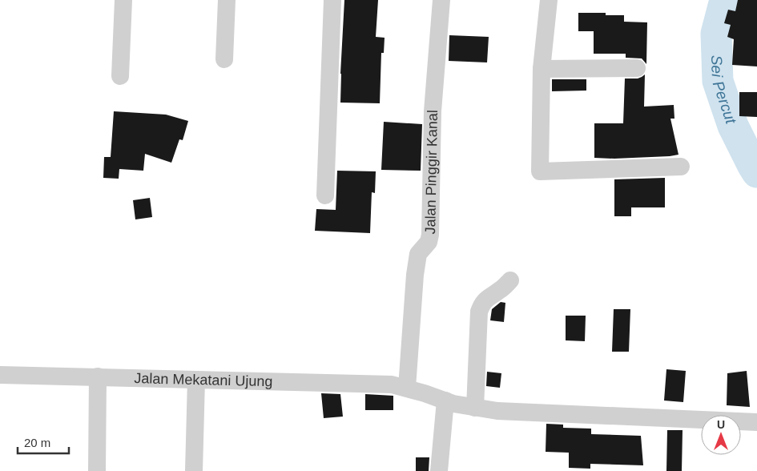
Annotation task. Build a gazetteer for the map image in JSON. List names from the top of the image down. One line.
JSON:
{"streets":{"street":["Jalan Pinggir Kanal","Jalan Mekatani Ujung"]},"crossings":[["Jalan Pinggir Kanal","Jalan Mekatani Ujung"]],"water":["Sei Percut"],"scale_bar":"20 m","north":"top"}
